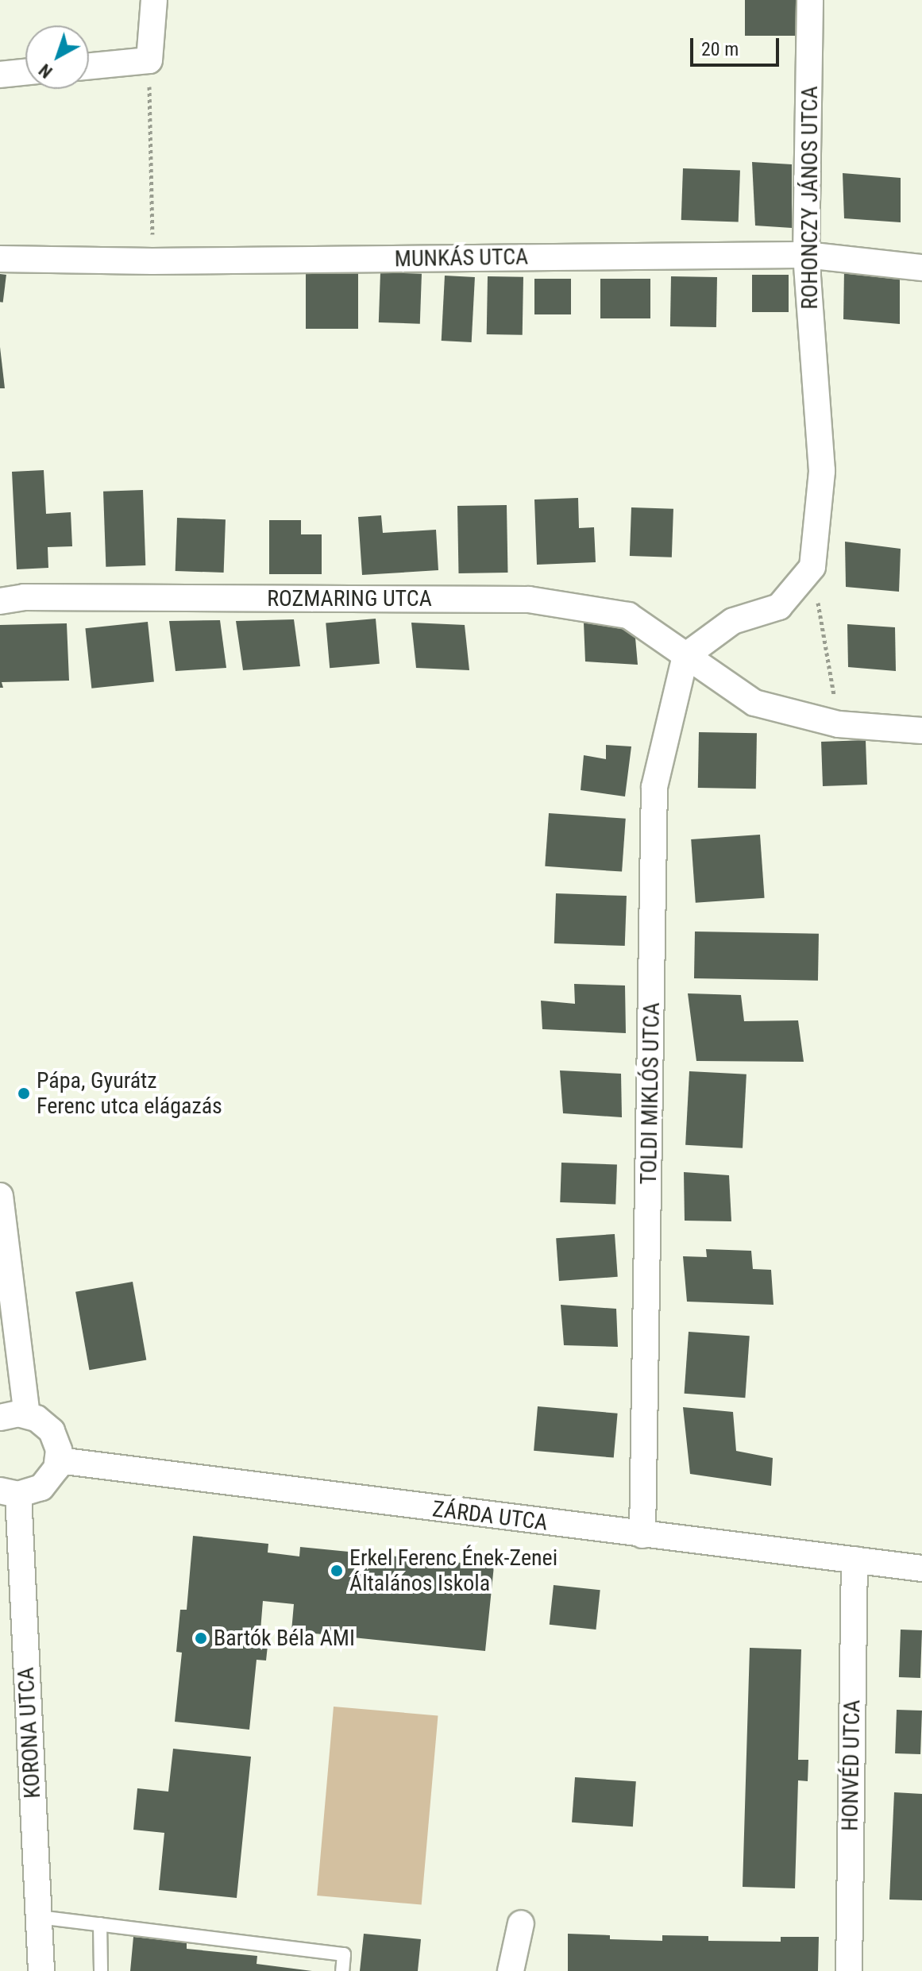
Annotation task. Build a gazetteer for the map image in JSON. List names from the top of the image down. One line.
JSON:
{"streets":{"street":["ROHONCZY JÁNOS UTCA","MUNKÁS UTCA","ROZMARING UTCA","TOLDI MIKLÓS UTCA","ZÁRDA UTCA","KORONA UTCA","HONVÉD UTCA"]},"crossings":[["ROHONCZY JÁNOS UTCA","MUNKÁS UTCA"],["ROZMARING UTCA","TOLDI MIKLÓS UTCA"],["TOLDI MIKLÓS UTCA","ZÁRDA UTCA"],["ZÁRDA UTCA","HONVÉD UTCA"]],"places":["Pápa, Gyurátz Ferenc utca elágazás","Erkel Ferenc Ének-Zenei Általános Iskola","Bartók Béla AMI"],"scale_bar":"20 m","north":"bottom left"}
